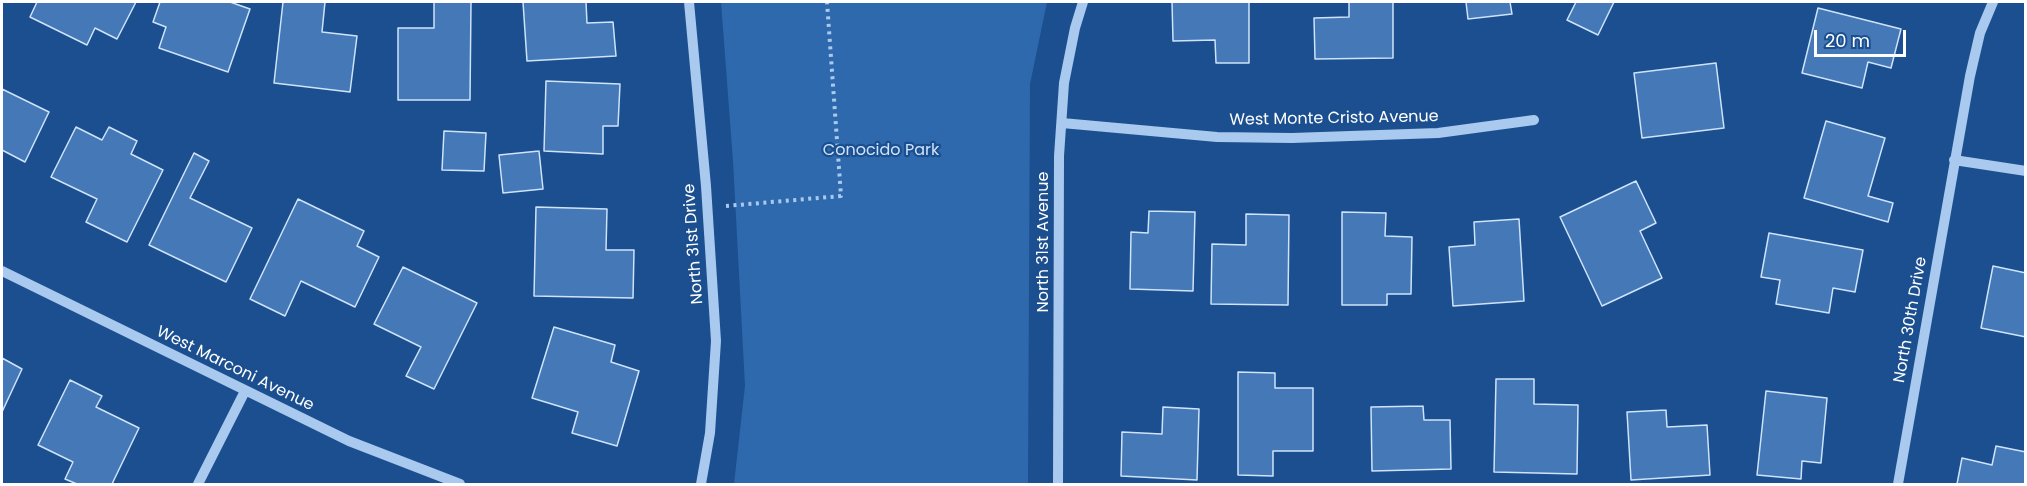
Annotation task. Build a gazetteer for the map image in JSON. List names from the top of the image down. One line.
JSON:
{"streets":{"street":["West Monte Cristo Avenue","North 31st Avenue","North 31st Drive","North 30th Drive","West Marconi Avenue"]},"crossings":[["West Monte Cristo Avenue","North 31st Avenue"]],"parks":["Conocido Park"],"scale_bar":"20 m"}
